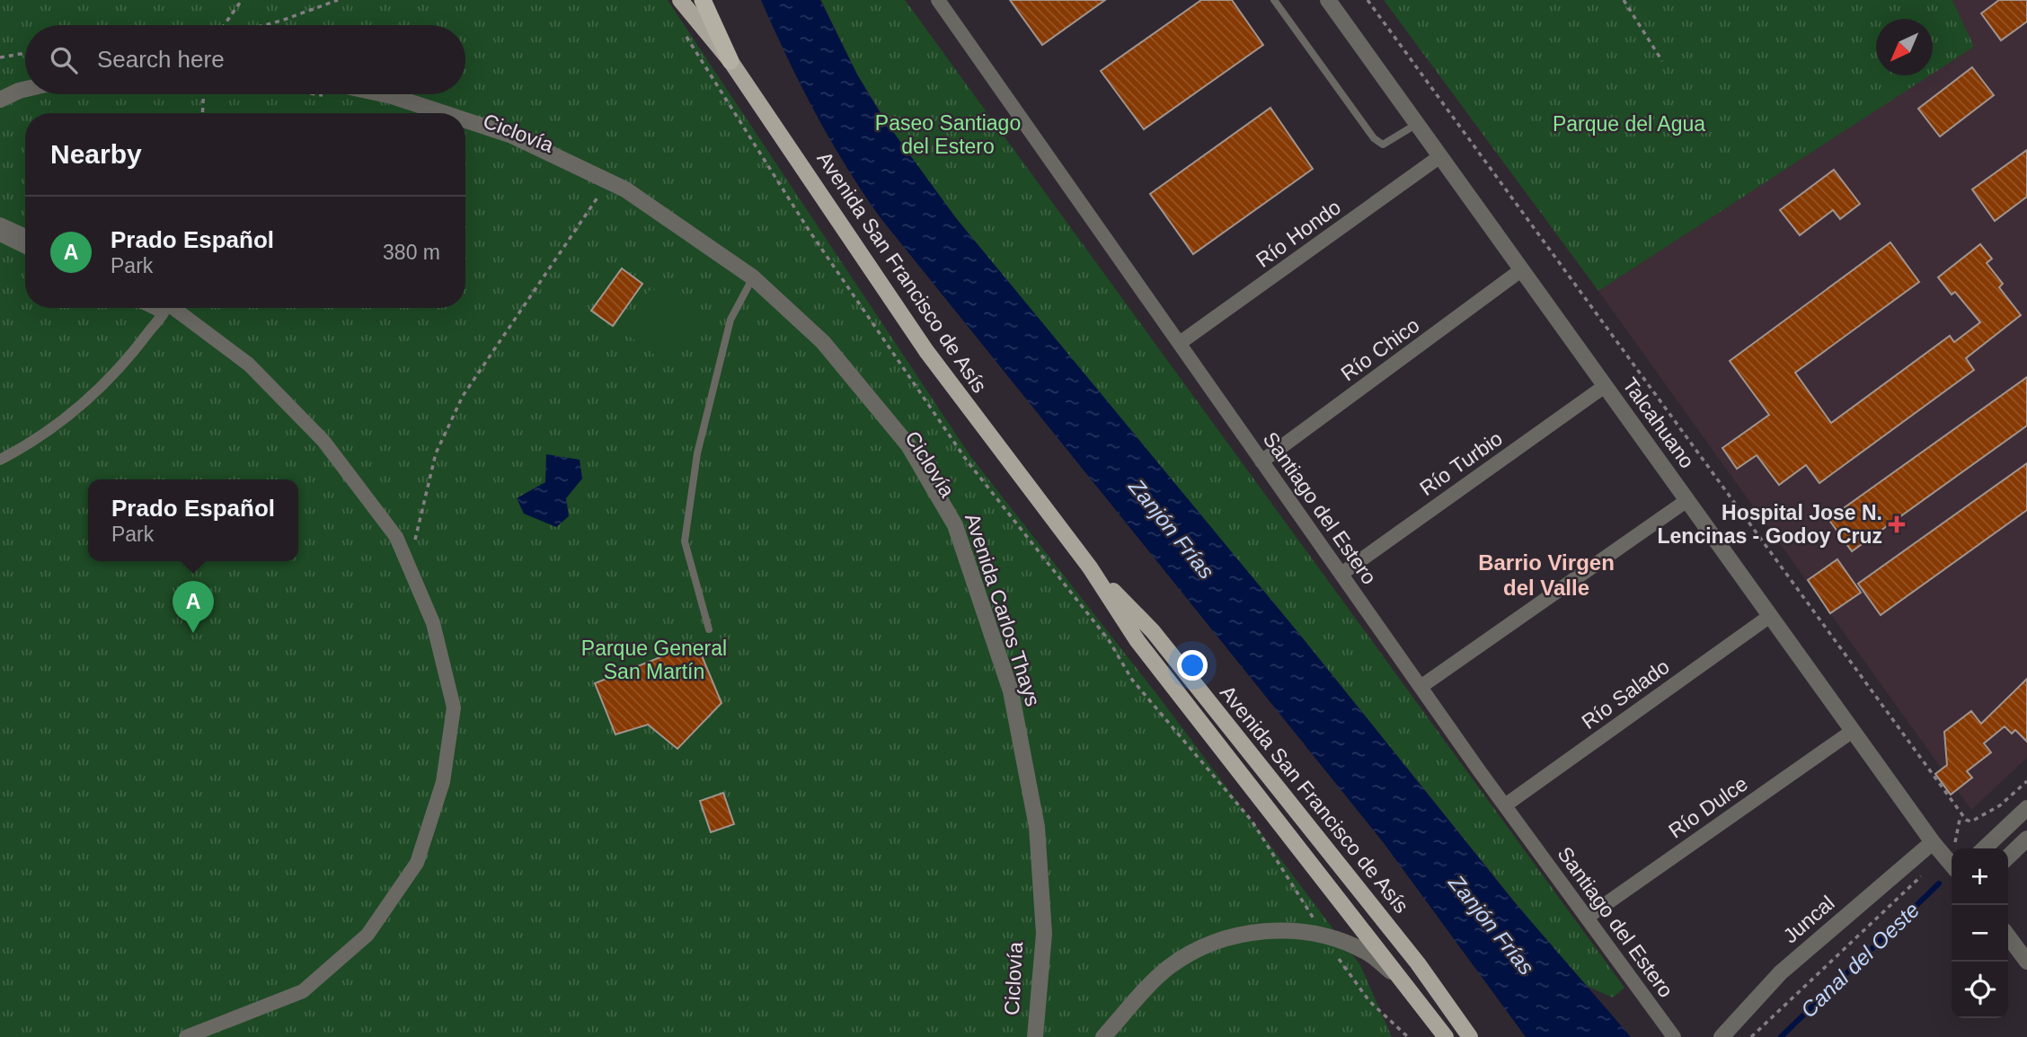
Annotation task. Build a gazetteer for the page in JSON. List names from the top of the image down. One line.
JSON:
{"streets":{"main road":["Avenida San Francisco de Asís"],"street":["Río Hondo","Río Chico","Talcahuano","Río Turbio","Santiago del Estero","Avenida Carlos Thays","Río Salado","Río Dulce","Juncal"]},"crossings":[["Río Hondo","Talcahuano"],["Río Hondo","Santiago del Estero"],["Río Chico","Talcahuano"],["Río Chico","Santiago del Estero"],["Talcahuano","Río Turbio"],["Talcahuano","Río Salado"],["Talcahuano","Río Dulce"],["Talcahuano","Juncal"],["Río Turbio","Santiago del Estero"],["Santiago del Estero","Río Salado"],["Santiago del Estero","Río Dulce"]],"districts":["Barrio Virgen del Valle"],"water":["Zanjón Frías","Canal del Oeste"],"parks":["Paseo Santiago del Estero","Parque del Agua","Parque General San Martín"],"places":{"health":["Hospital Jose N. Lencinas - Godoy Cruz"]},"north":"bottom left","page":{"search":"Search here","heading":"Nearby","list":[{"mark":"A","name":"Prado Español","note":"Park","value":"380 m"}],"popup":["Prado Español","Park"],"pins":"A","map_buttons":["+","−"]}}
